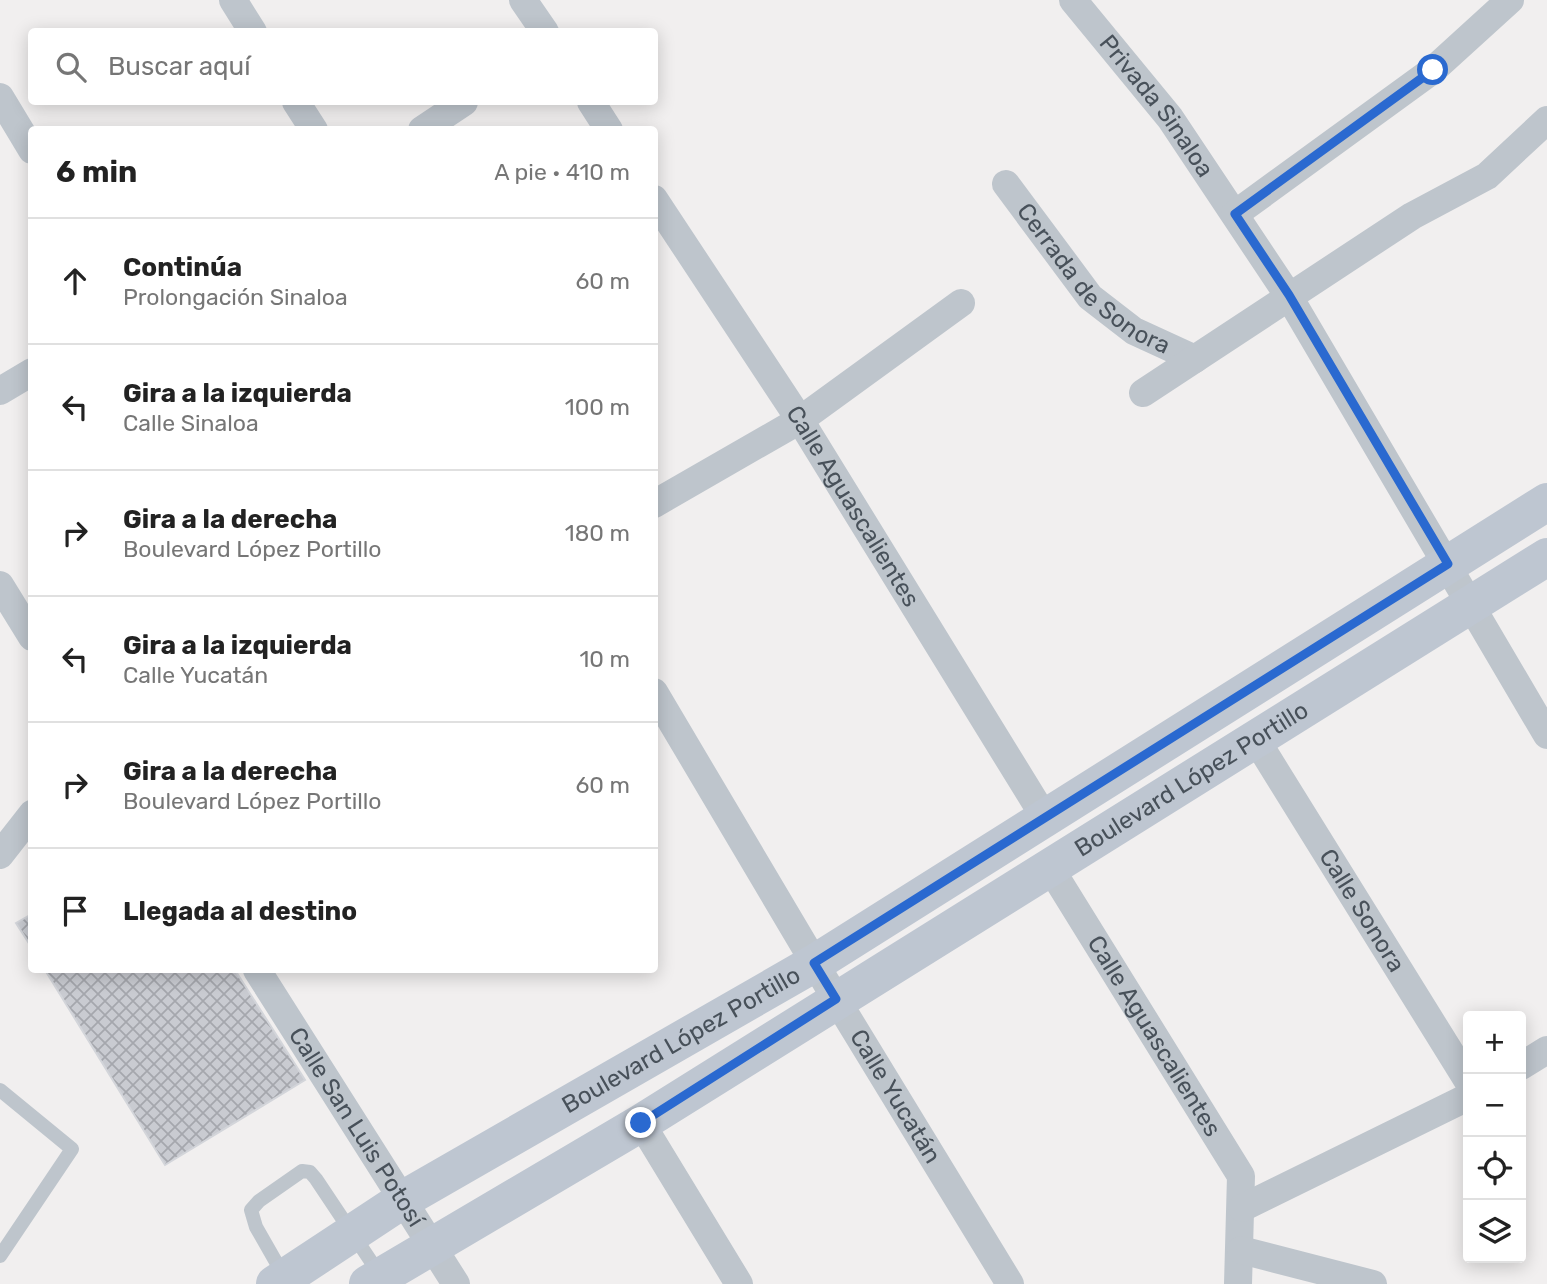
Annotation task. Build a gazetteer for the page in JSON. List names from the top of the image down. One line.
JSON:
{"streets":{"main road":["Boulevard López Portillo"],"street":["Privada Sinaloa","Cerrada de Sonora","Calle Aguascalientes","Calle Sonora","Calle Yucatán","Calle San Luis Potosí"]},"crossings":[["Privada Sinaloa","Boulevard López Portillo"],["Calle Aguascalientes","Boulevard López Portillo"],["Boulevard López Portillo","Calle Sonora"],["Boulevard López Portillo","Calle Yucatán"],["Boulevard López Portillo","Calle San Luis Potosí"]],"page":{"search":"Buscar aquí","heading":["6 min","A pie · 410 m"],"list":[["Continúa","Prolongación Sinaloa","60 m"],["Gira a la izquierda","Calle Sinaloa","100 m"],["Gira a la derecha","Boulevard López Portillo","180 m"],["Gira a la izquierda","Calle Yucatán","10 m"],["Gira a la derecha","Boulevard López Portillo","60 m"],"Llegada al destino"],"map_buttons":["+","−"]}}
